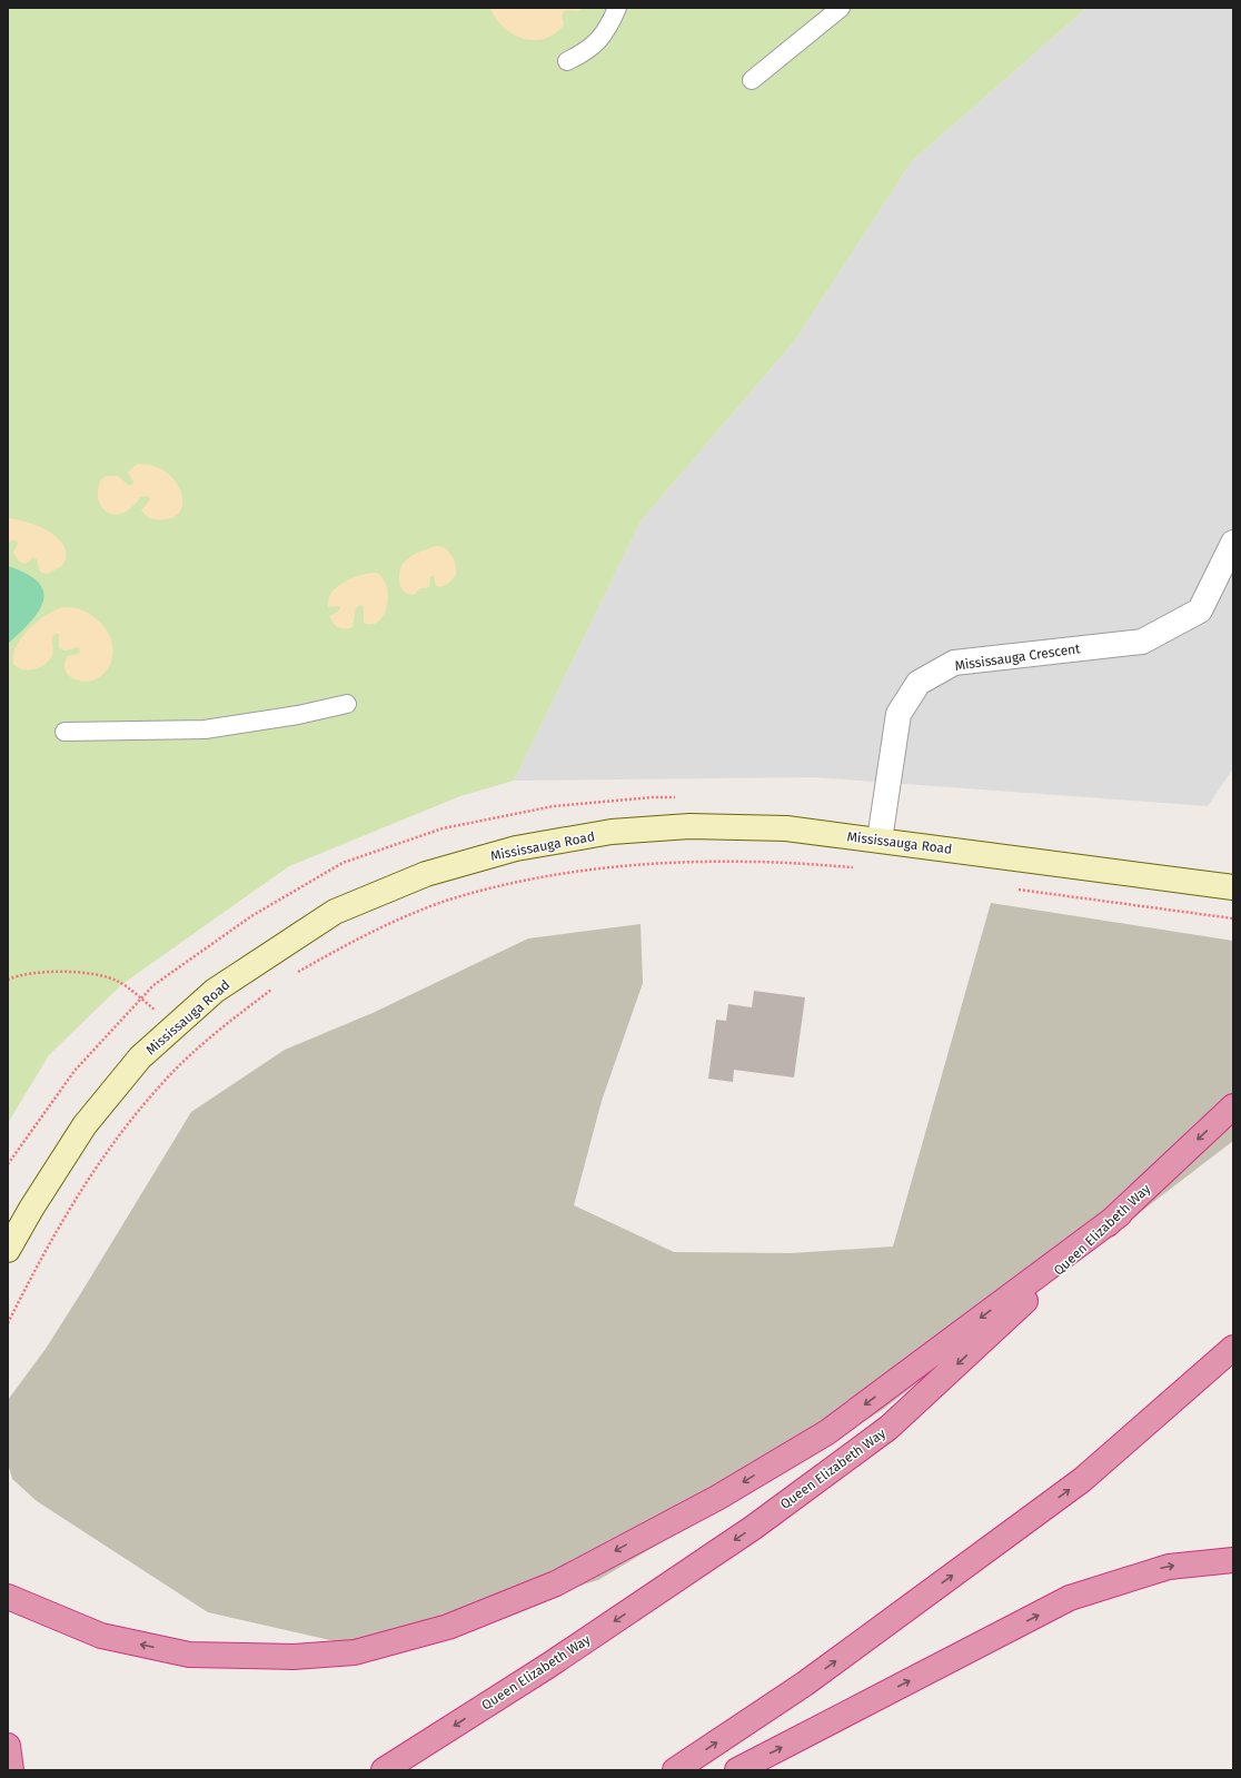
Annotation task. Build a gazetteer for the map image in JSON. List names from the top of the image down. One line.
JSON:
{"streets":{"highway":["Queen Elizabeth Way"],"main road":["Mississauga Road"],"street":["Mississauga Crescent"]},"crossings":[["Mississauga Crescent","Mississauga Road"]]}
